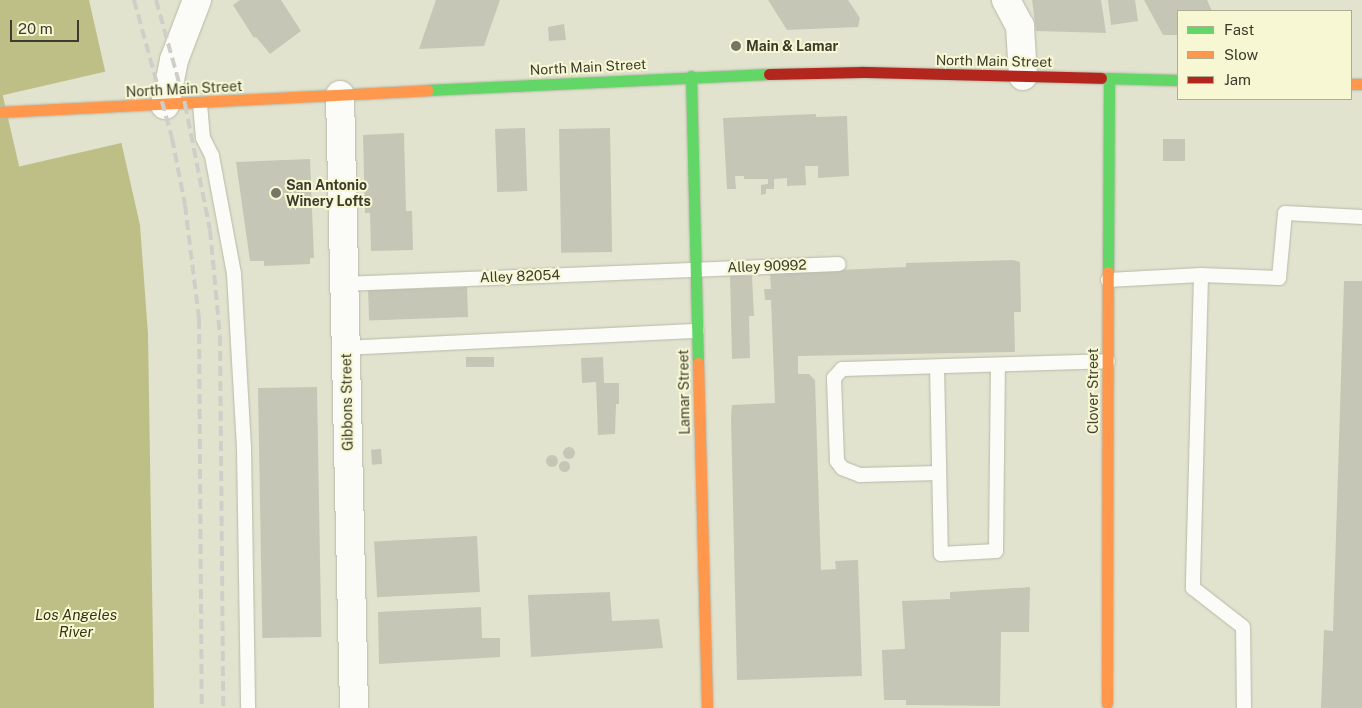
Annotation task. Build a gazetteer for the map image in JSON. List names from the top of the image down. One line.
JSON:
{"streets":{"street":["North Main Street","Clover Street","Lamar Street","Gibbons Street"],"lane":["Alley 90992","Alley 82054"]},"crossings":[["North Main Street","Clover Street"],["North Main Street","Lamar Street"],["North Main Street","Gibbons Street"],["Alley 90992","Alley 82054"],["Alley 90992","Lamar Street"],["Alley 82054","Lamar Street"],["Alley 82054","Gibbons Street"]],"water":["Los Angeles River"],"places":["Main & Lamar","San Antonio Winery Lofts"],"legend":["Fast","Slow","Jam"],"scale_bar":"20 m"}
